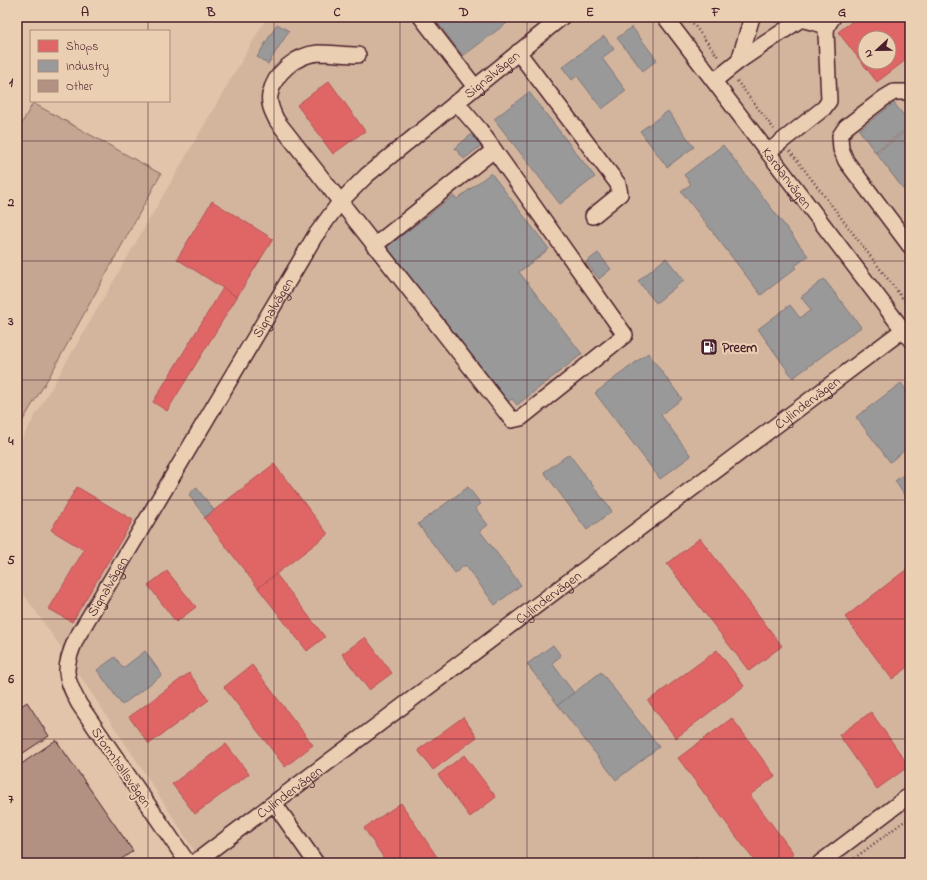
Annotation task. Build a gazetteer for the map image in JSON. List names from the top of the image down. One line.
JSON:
{"streets":{"street":["Signalvägen","Kardanvägen","Cylindervägen","Stormhallsvägen"]},"crossings":[["Signalvägen","Stormhallsvägen"],["Kardanvägen","Cylindervägen"]],"places":{"fuel station":["Preem"]},"legend":["Shops","Industry","Other"],"north":"left","grid":{"columns":["A","B","C","D","E","F","G"],"rows":["1","2","3","4","5","6","7"]}}
